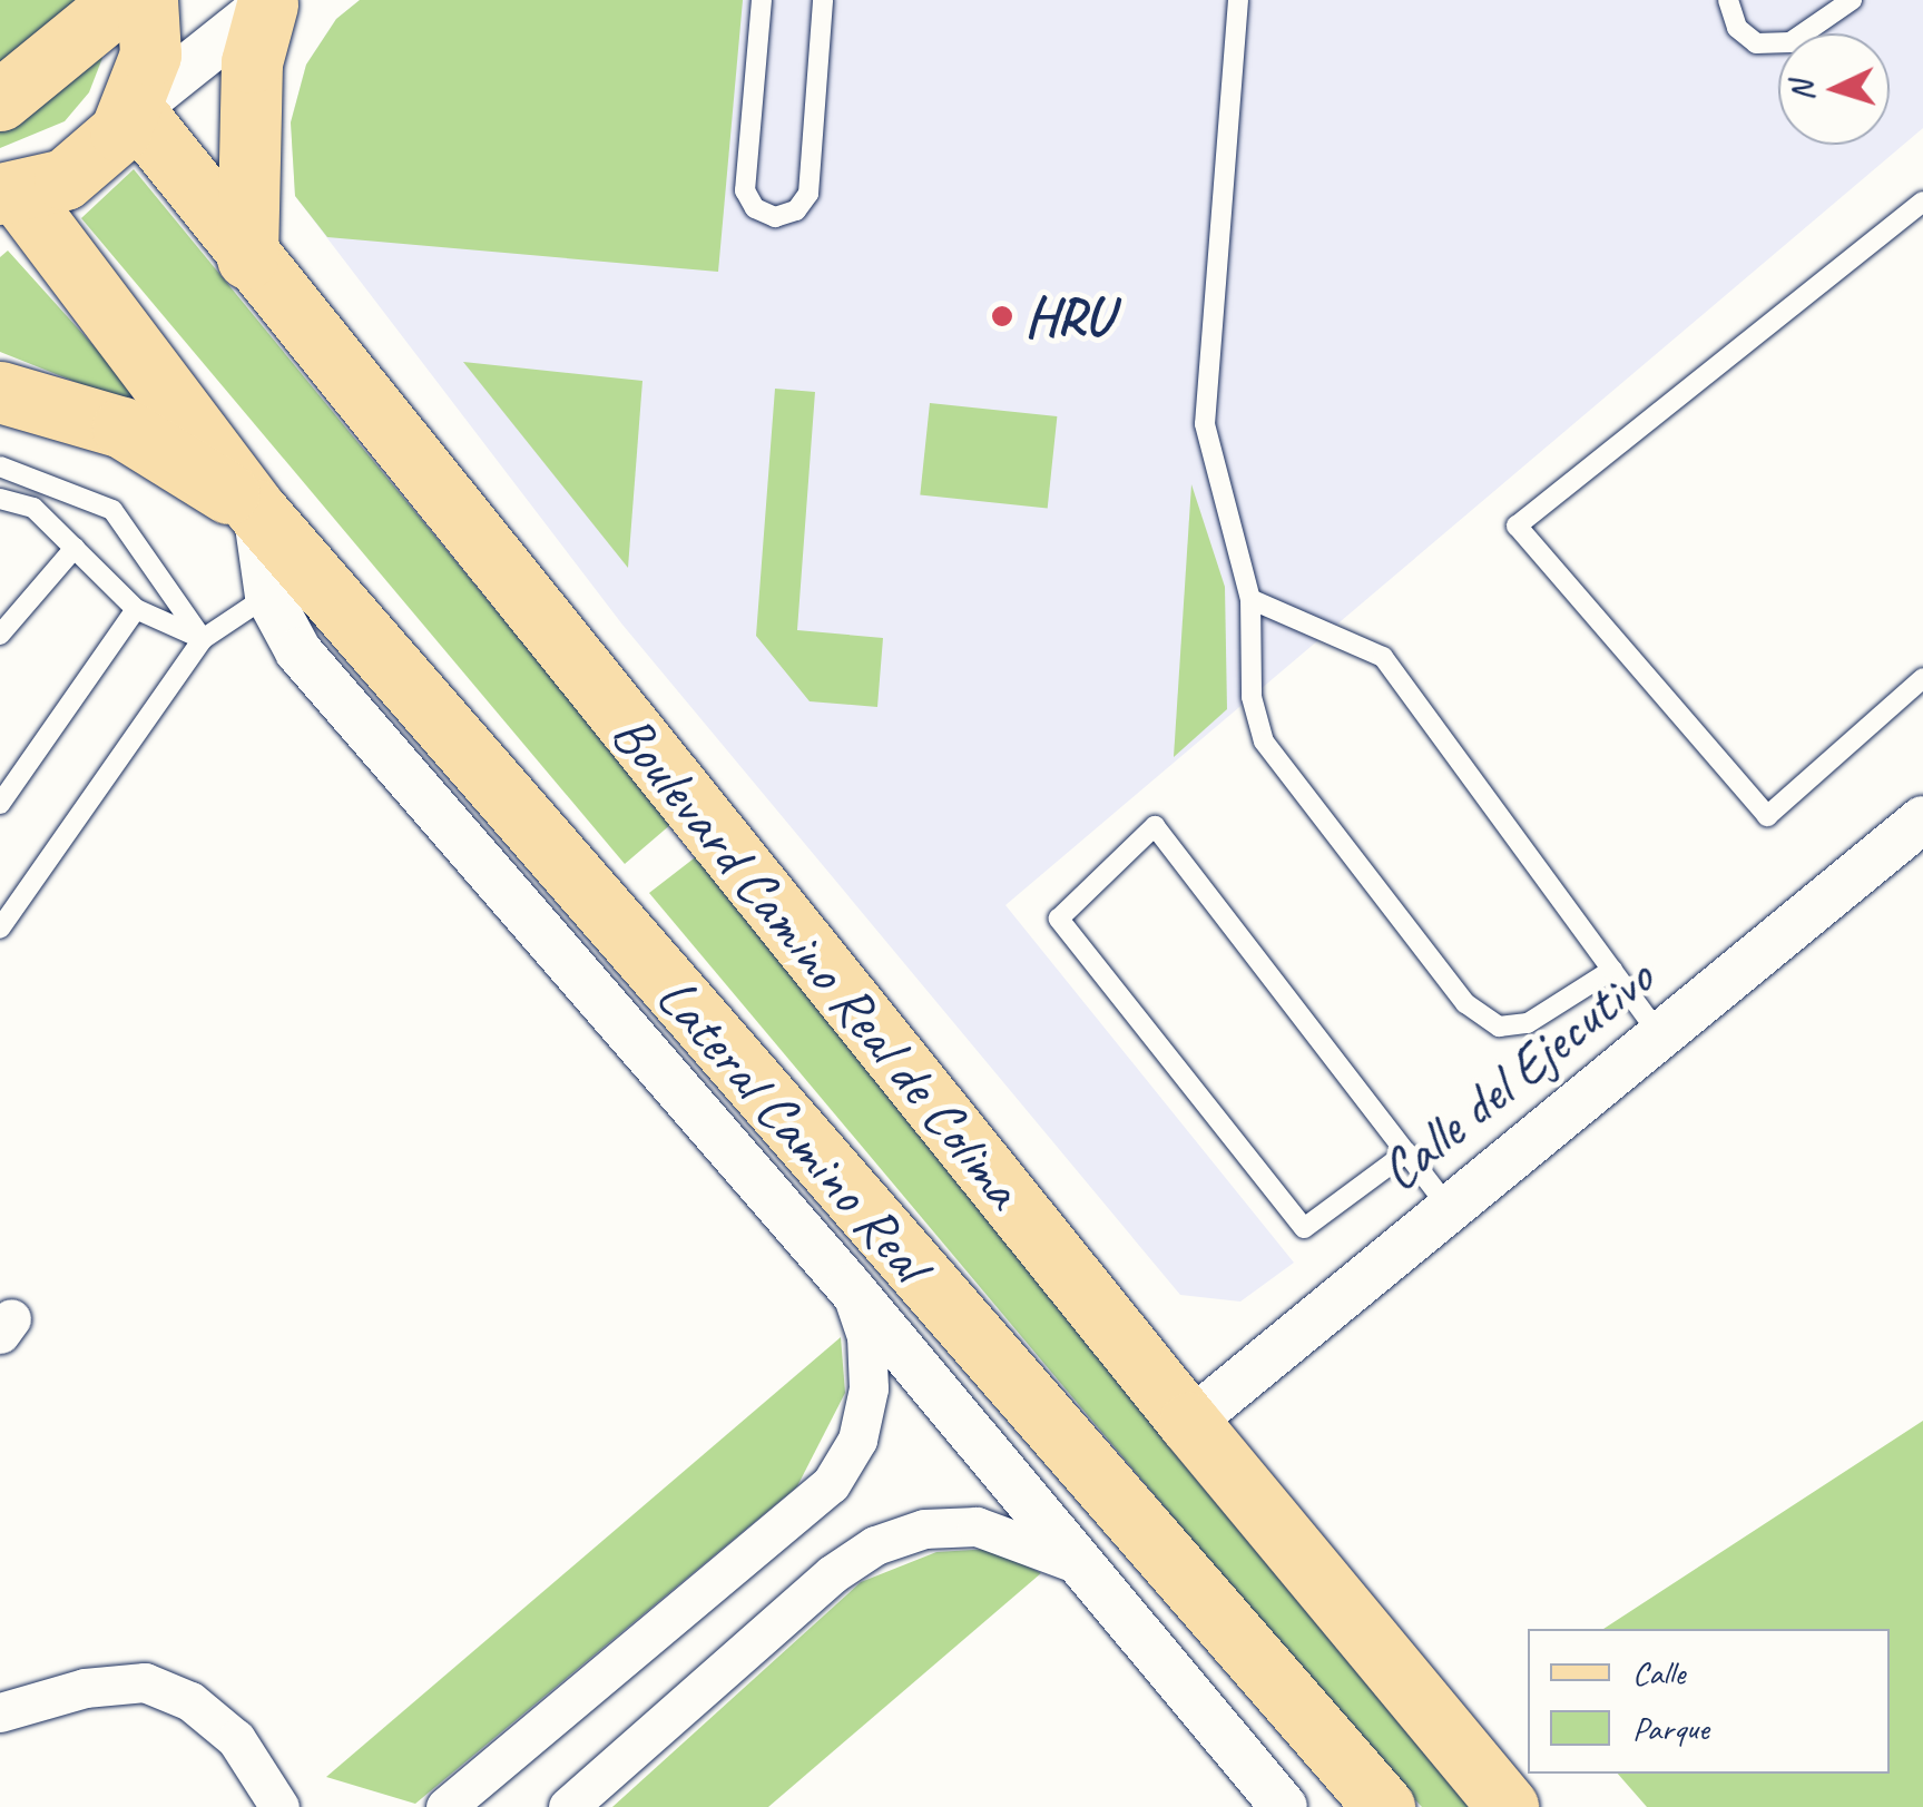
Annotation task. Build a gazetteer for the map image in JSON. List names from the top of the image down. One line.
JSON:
{"streets":{"main road":["Boulevard Camino Real de Colima"],"street":["Calle del Ejecutivo","Lateral Camino Real"]},"crossings":[["Boulevard Camino Real de Colima","Calle del Ejecutivo"],["Boulevard Camino Real de Colima","Lateral Camino Real"]],"places":["HRU"],"legend":["Calle","Parque"],"north":"left"}
